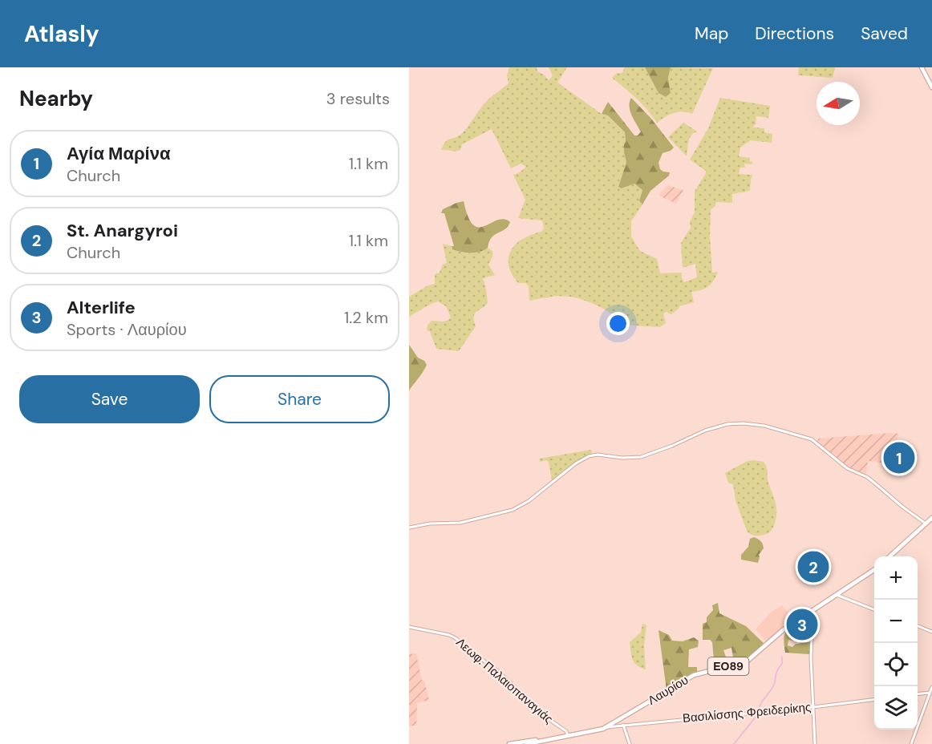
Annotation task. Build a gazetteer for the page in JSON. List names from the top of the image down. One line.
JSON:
{"streets":{"main road":["ΕΟ89","Λαυρίου"],"street":["Λεωφ. Παλαιοπαναγιάς","Βασιλίσσης Φρειδερίκης"]},"crossings":[["Λεωφ. Παλαιοπαναγιάς","Λαυρίου"],["Λαυρίου","Βασιλίσσης Φρειδερίκης"]],"north":"left","page":{"header":"Atlasly","nav":["Map","Directions","Saved"],"heading":["Nearby","3 results"],"list":[{"mark":"1","name":"Αγία Μαρίνα","note":"Church","value":"1.1 km"},{"mark":"2","name":"St. Anargyroi","note":"Church","value":"1.1 km"},{"mark":"3","name":"Alterlife","note":"Sports · Λαυρίου","value":"1.2 km"}],"buttons":["Save","Share"],"pins":["1","2","3"],"map_buttons":["+","−"]}}
